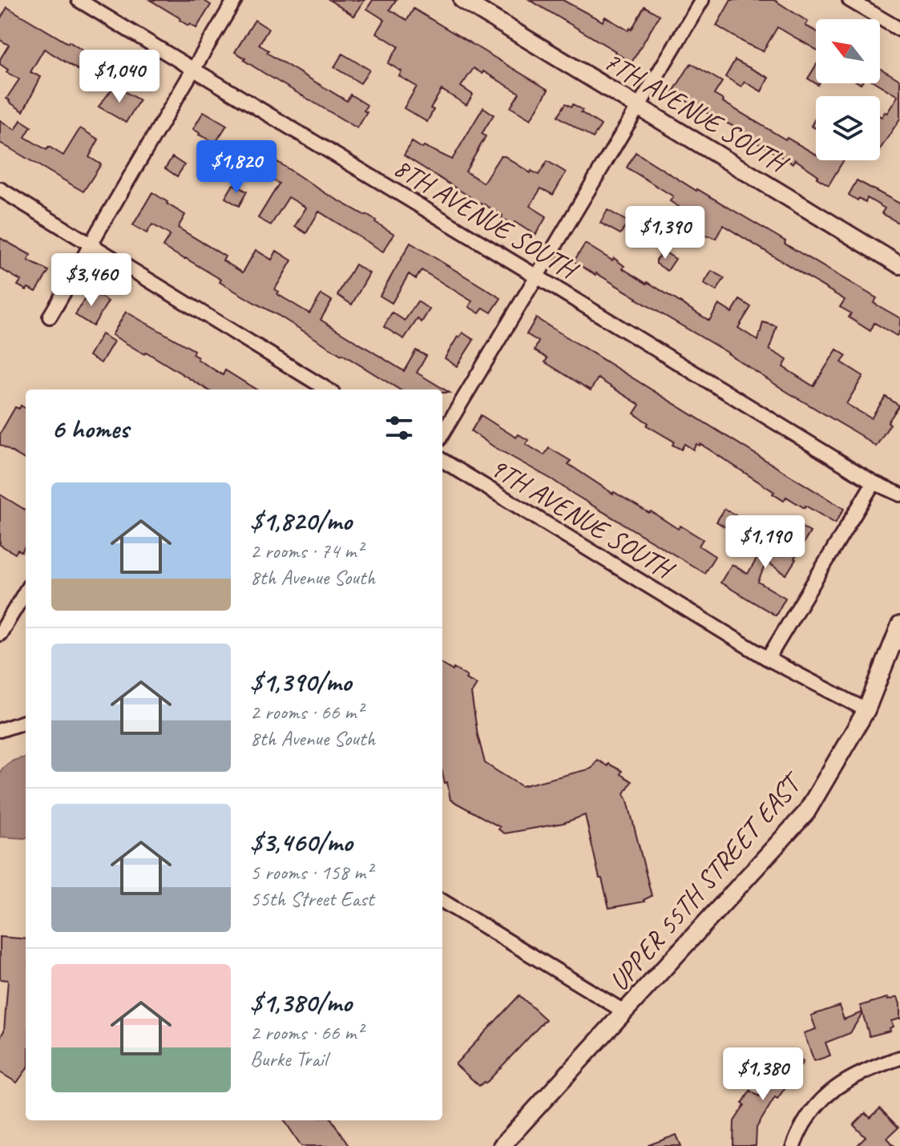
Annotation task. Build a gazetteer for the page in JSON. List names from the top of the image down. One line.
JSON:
{"streets":{"street":["7TH AVENUE SOUTH","8TH AVENUE SOUTH","9TH AVENUE SOUTH","UPPER 55TH STREET EAST"]},"crossings":[["9TH AVENUE SOUTH","UPPER 55TH STREET EAST"]],"north":"top left","page":{"price":["$1,040","$1,820","$1,390","$3,460","$1,190","$1,380"],"heading":"6 homes","list":[{"name":"$1,820/mo","note":"2 rooms · 74 m² · 8th Avenue South"},{"name":"$1,390/mo","note":"2 rooms · 66 m² · 8th Avenue South"},{"name":"$3,460/mo","note":"5 rooms · 158 m² · 55th Street East"},{"name":"$1,380/mo","note":"2 rooms · 66 m² · Burke Trail"}]}}
